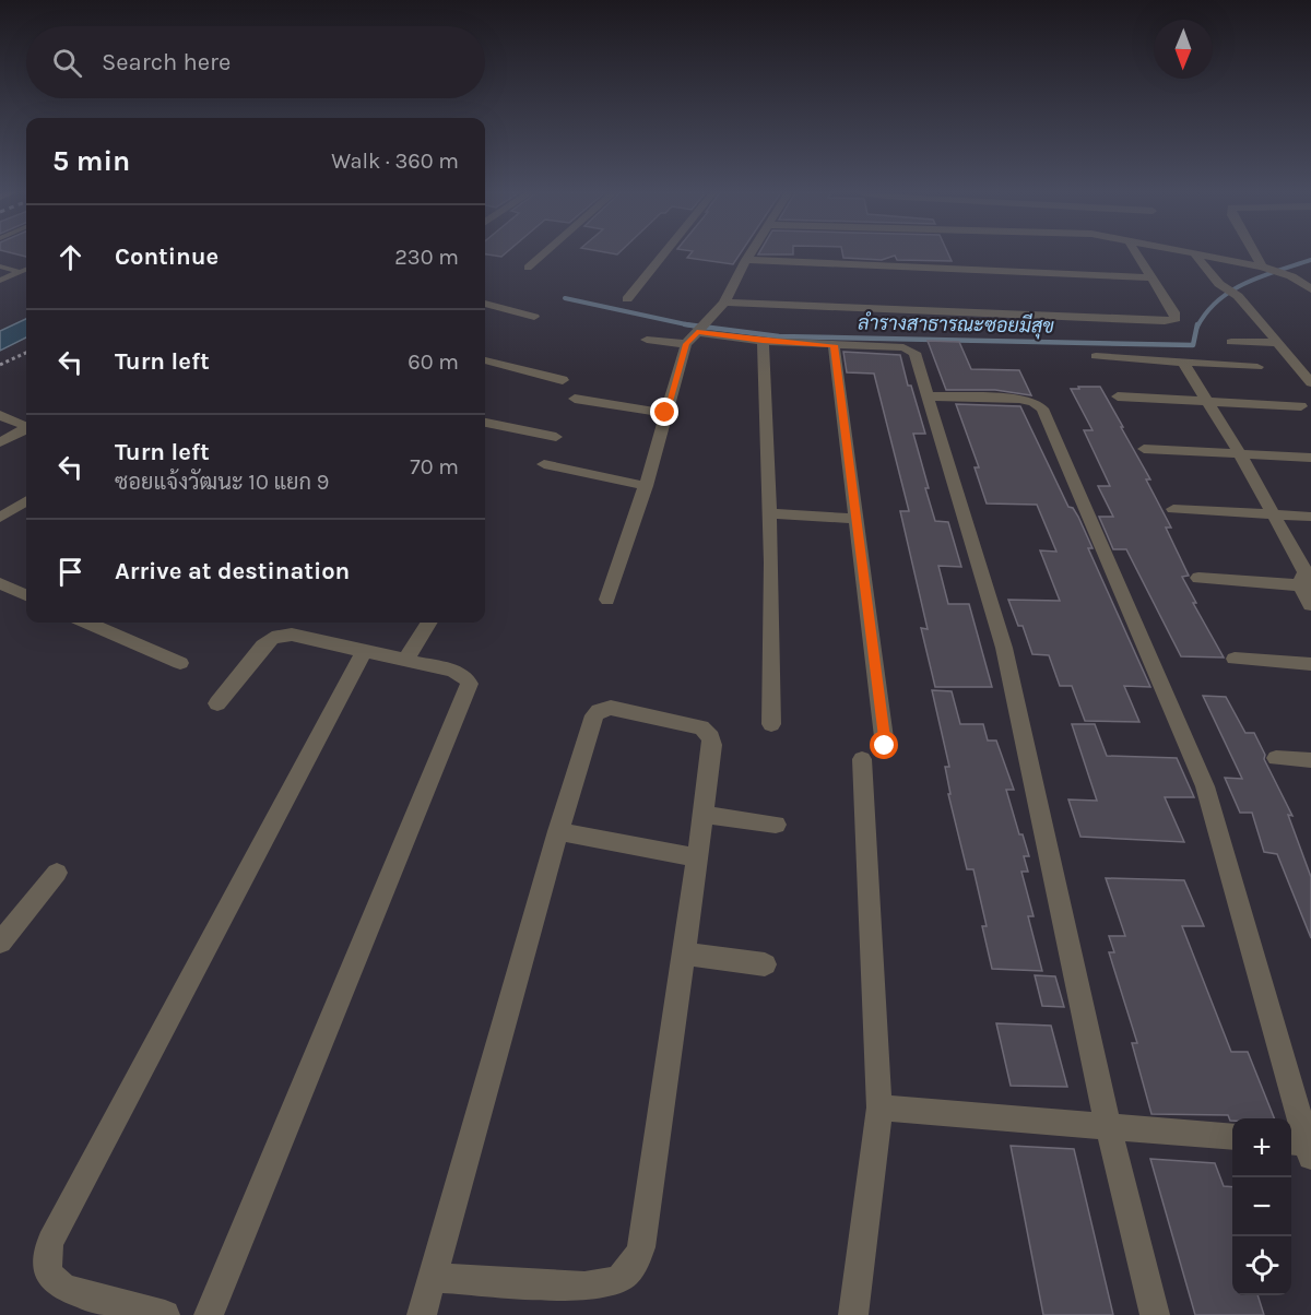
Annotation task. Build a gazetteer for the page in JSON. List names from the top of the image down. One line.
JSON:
{"water":["ลำรางสาธารณะซอยมีสุข"],"north":"bottom","page":{"search":"Search here","heading":["5 min","Walk · 360 m"],"list":[["Continue","230 m"],["Turn left","60 m"],["Turn left","ซอยแจ้งวัฒนะ 10 แยก 9","70 m"],"Arrive at destination"],"map_buttons":["+","−"]}}
